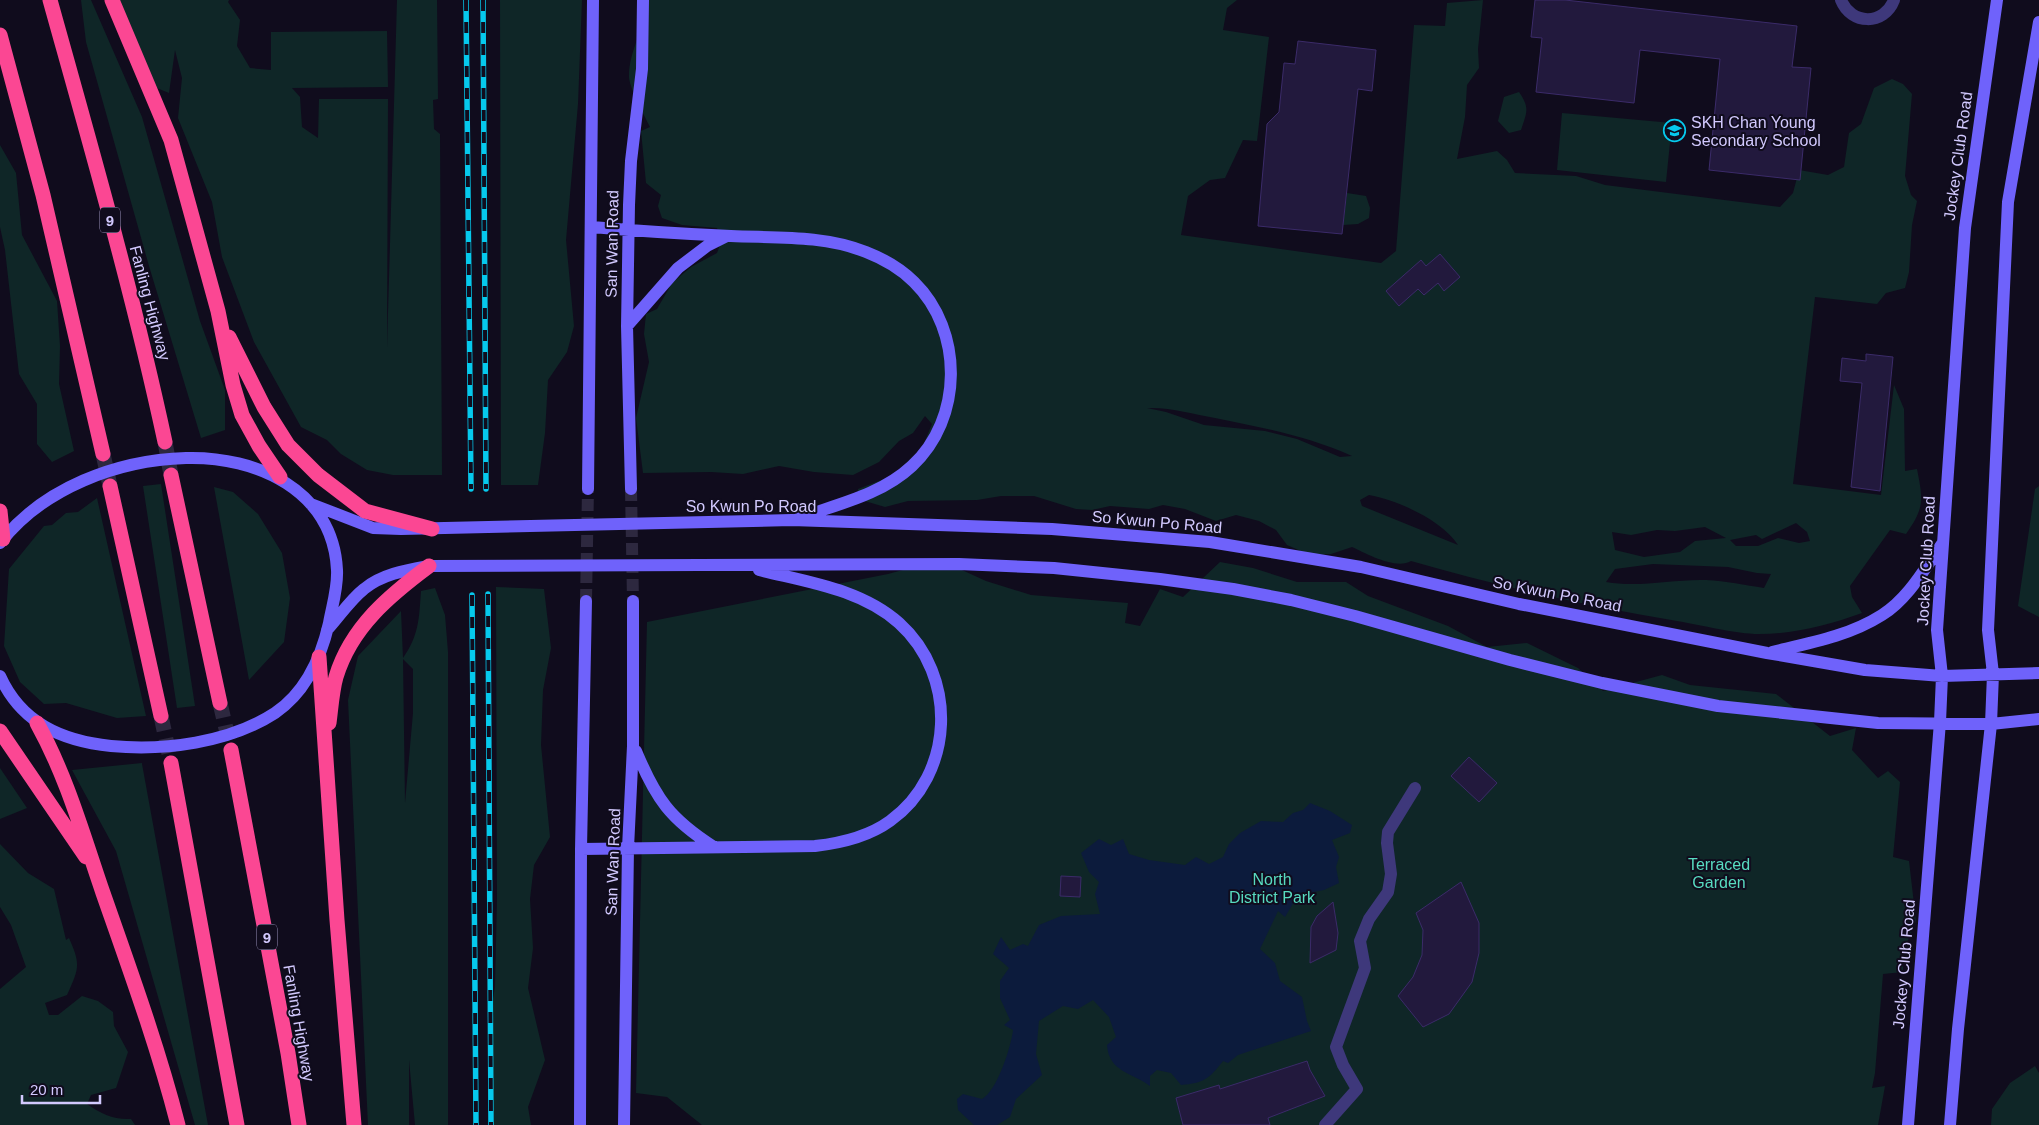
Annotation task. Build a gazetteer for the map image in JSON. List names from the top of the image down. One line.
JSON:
{"streets":{"highway":["9","Fanling Highway"],"main road":["Jockey Club Road","San Wan Road","So Kwun Po Road"]},"crossings":[["Jockey Club Road","So Kwun Po Road"]],"parks":["Terraced Garden","North District Park"],"places":{"school or university":["SKH Chan Young Secondary School"]},"scale_bar":"20 m"}
